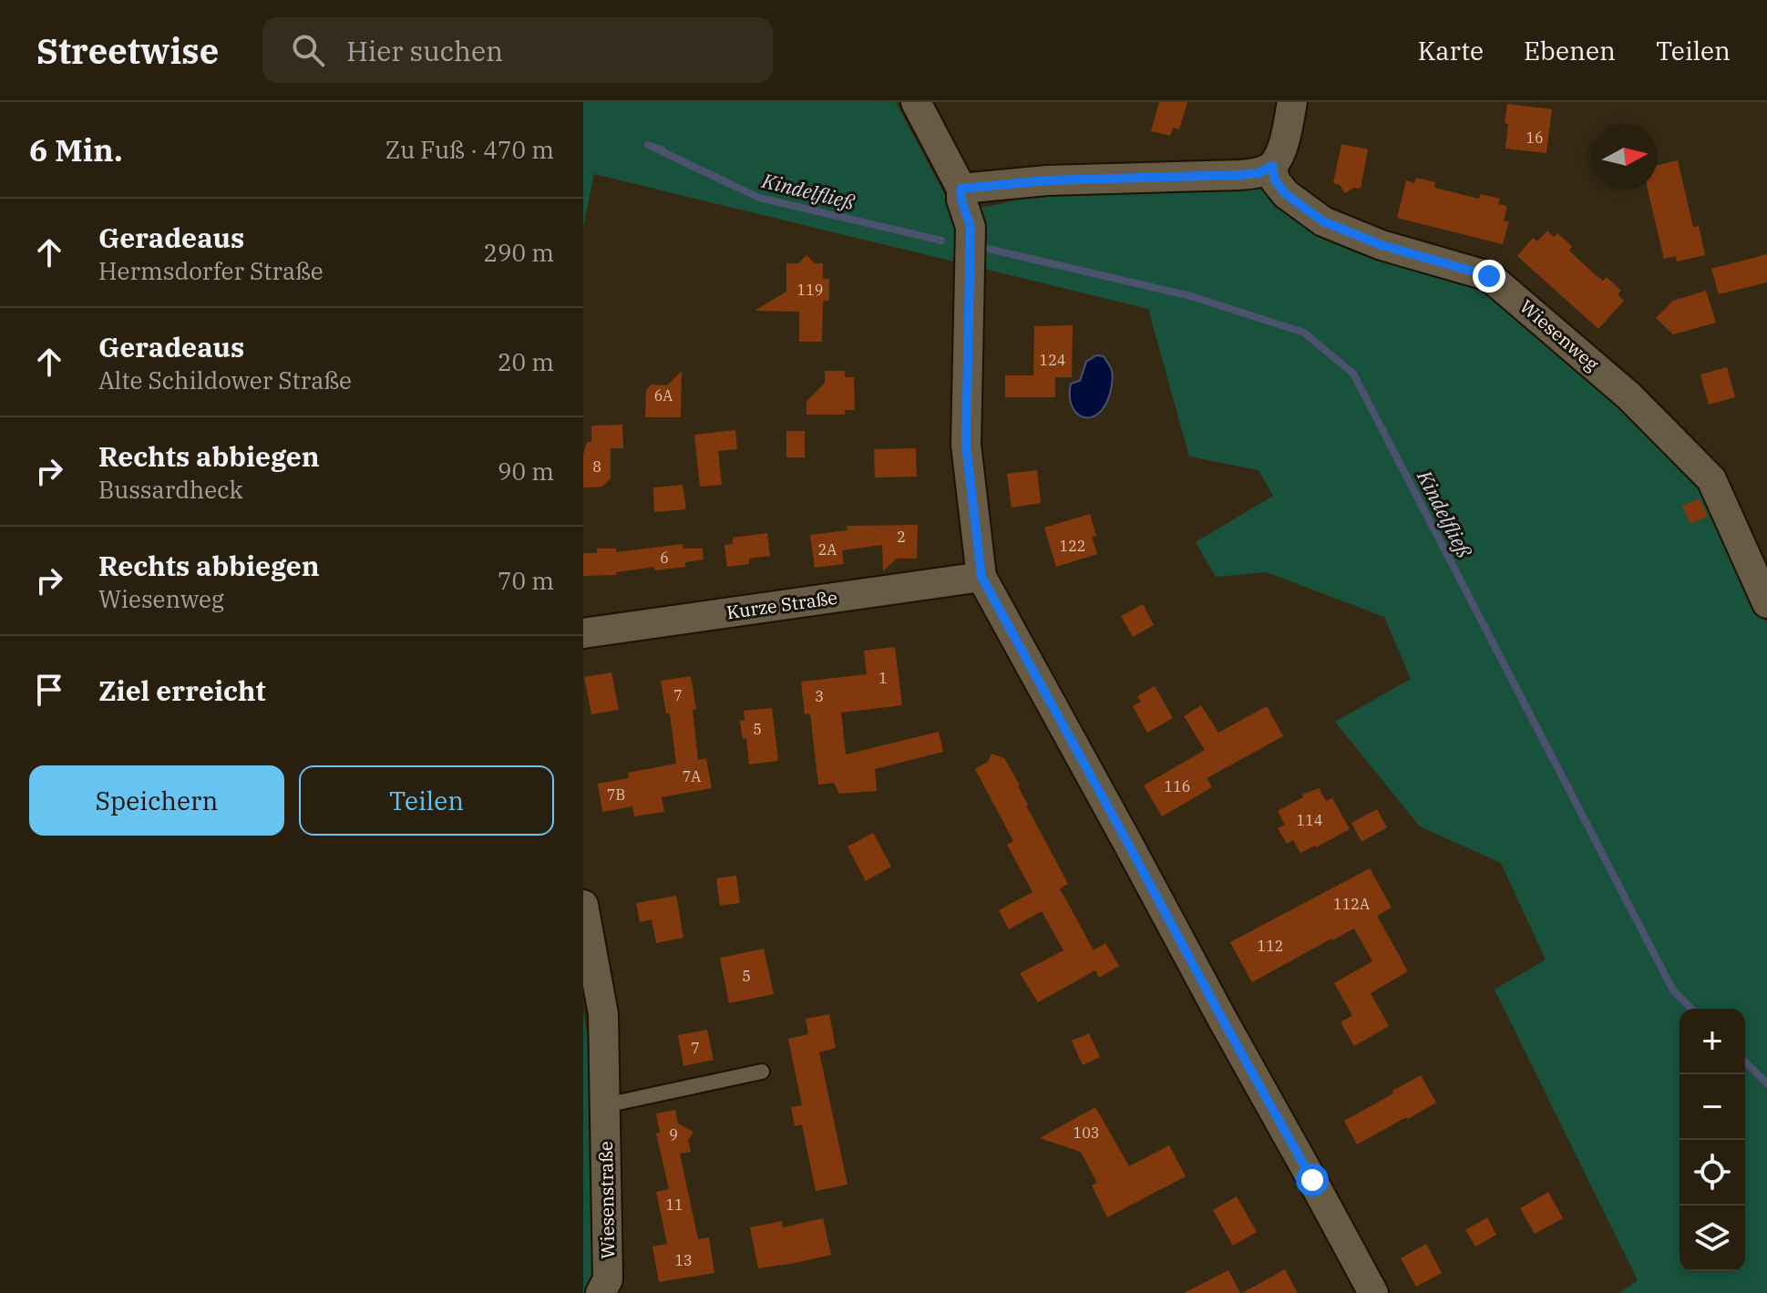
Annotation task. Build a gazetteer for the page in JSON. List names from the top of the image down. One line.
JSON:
{"streets":{"street":["Wiesenweg","Kurze Straße","Wiesenstraße"]},"water":["Kindelfließ"],"house_numbers":["16","119","124","6A","8","2","122","2A","6","1","7","3","5","7A","116","7B","114","112A","112","5","7","103","9","11","13"],"north":"right","page":{"header":"Streetwise","search":"Hier suchen","nav":["Karte","Ebenen","Teilen"],"heading":["6 Min.","Zu Fuß · 470 m"],"list":[["Geradeaus","Hermsdorfer Straße","290 m"],["Geradeaus","Alte Schildower Straße","20 m"],["Rechts abbiegen","Bussardheck","90 m"],["Rechts abbiegen","Wiesenweg","70 m"],"Ziel erreicht"],"buttons":["Speichern","Teilen"],"map_buttons":["+","−"]}}
